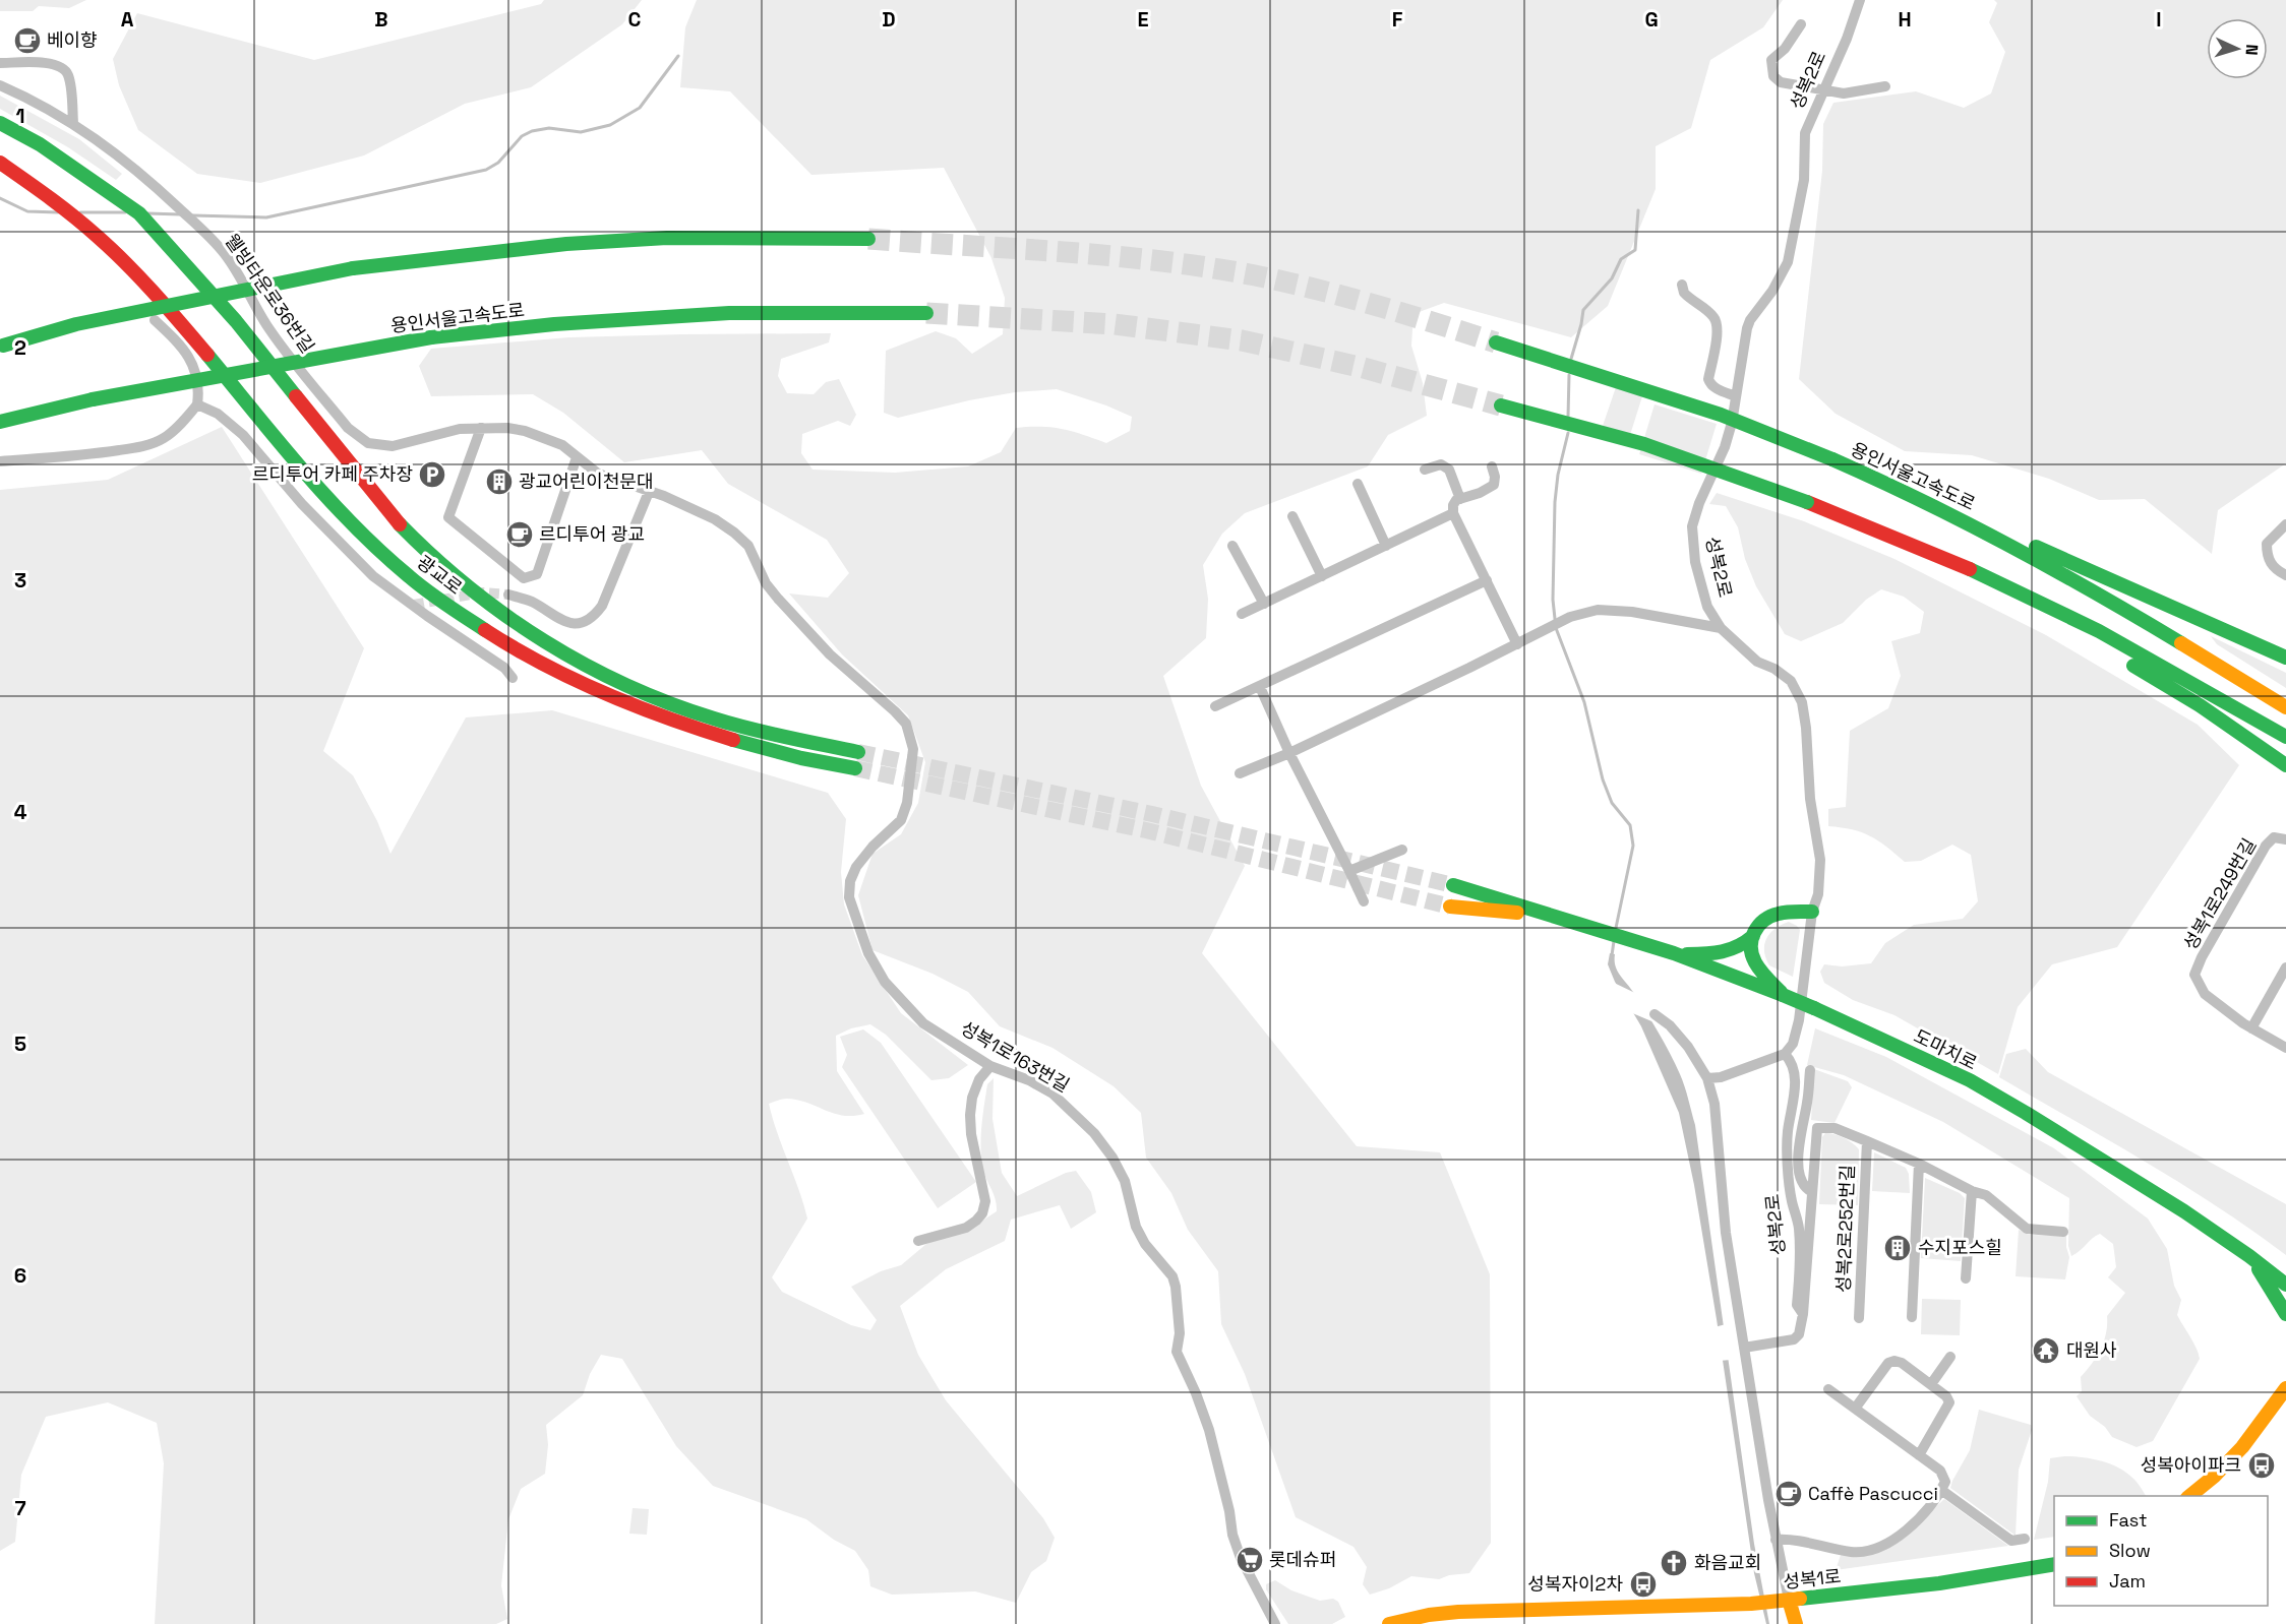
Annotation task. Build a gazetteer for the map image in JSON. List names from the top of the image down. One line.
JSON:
{"streets":{"main road":["용인서울고속도로","광교로","도마치로","성복1로"],"street":["성복2로","웰빙타운로36번길","성복1로249번길","성복1로163번길","성복2로252번길"]},"crossings":[["성복2로","성복2로252번길"],["웰빙타운로36번길","성복1로163번길"]],"places":{"cafe":["베이향","르디투어 광교","Caffè Pascucci"],"parking":["르디투어 카페 주차장"],"building":["광교어린이천문대","수지포스힐"],"temple":["대원사"],"bus stop":["성복아이파크","성복자이2차"],"supermarket":["롯데슈퍼"],"church":["화음교회"]},"legend":["Fast","Slow","Jam"],"north":"right","grid":{"columns":["A","B","C","D","E","F","G","H","I"],"rows":["1","2","3","4","5","6","7"]}}
